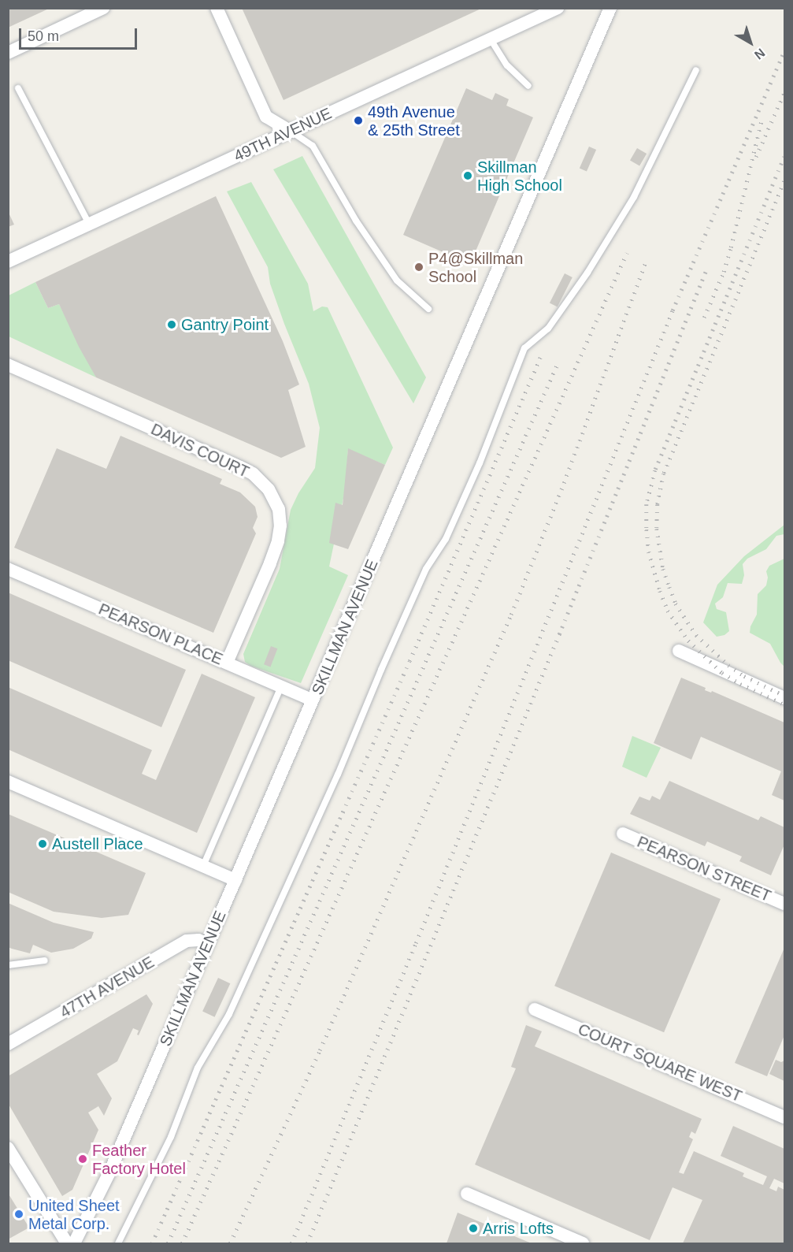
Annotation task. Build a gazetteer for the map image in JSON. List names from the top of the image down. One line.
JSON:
{"streets":{"street":["49TH AVENUE","DAVIS COURT","SKILLMAN AVENUE","PEARSON PLACE","PEARSON STREET","47TH AVENUE","COURT SQUARE WEST"]},"crossings":[["DAVIS COURT","PEARSON PLACE"],["SKILLMAN AVENUE","PEARSON PLACE"],["SKILLMAN AVENUE","47TH AVENUE"]],"places":["49th Avenue & 25th Street","Skillman High School","P4@Skillman School","Gantry Point","Austell Place","Feather Factory Hotel","United Sheet Metal Corp.","Arris Lofts"],"scale_bar":"50 m","north":"bottom right"}
